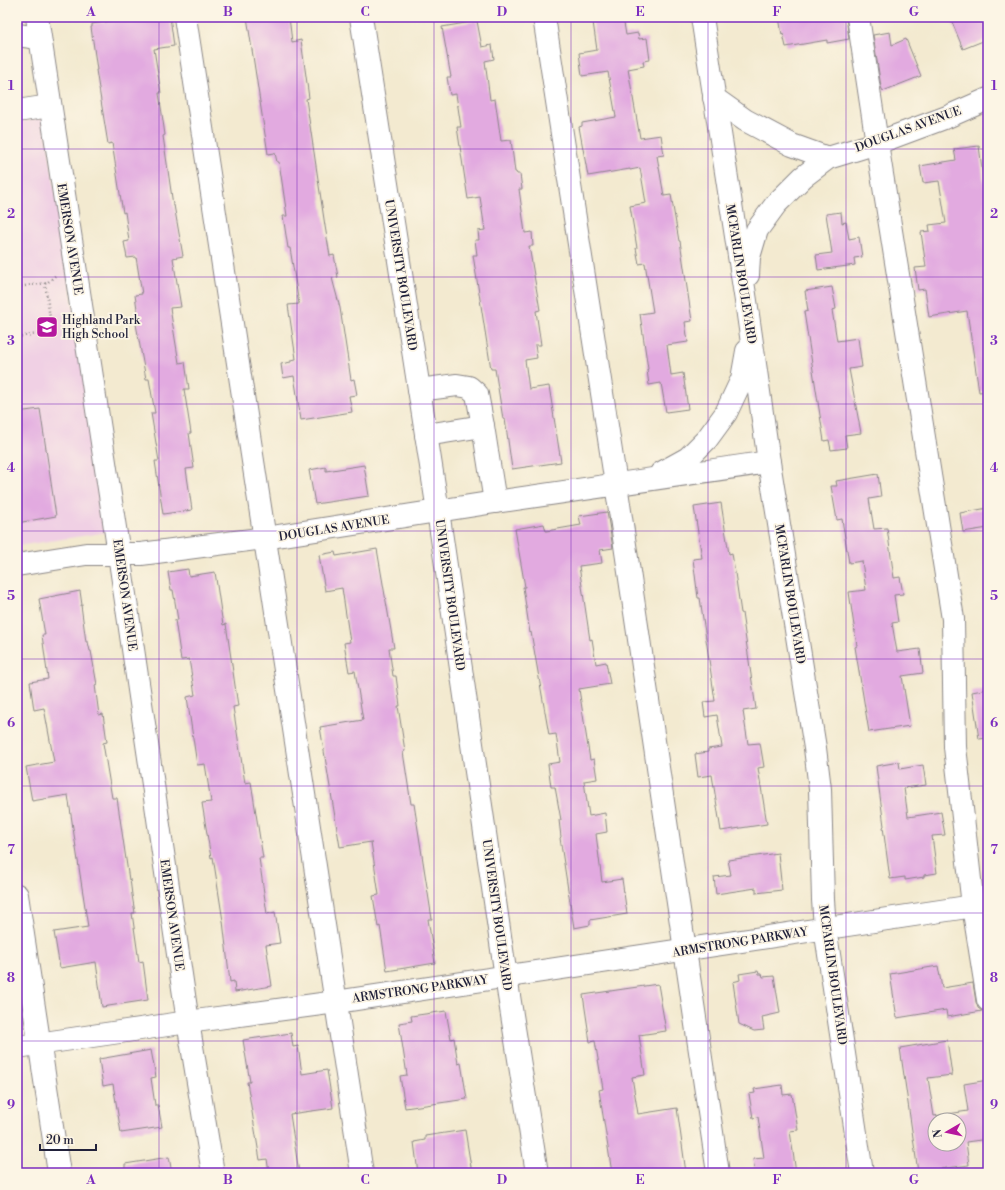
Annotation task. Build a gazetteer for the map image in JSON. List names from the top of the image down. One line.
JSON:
{"streets":{"street":["DOUGLAS AVENUE","EMERSON AVENUE","MCFARLIN BOULEVARD","UNIVERSITY BOULEVARD","ARMSTRONG PARKWAY"]},"crossings":[["DOUGLAS AVENUE","EMERSON AVENUE"],["DOUGLAS AVENUE","MCFARLIN BOULEVARD"],["DOUGLAS AVENUE","UNIVERSITY BOULEVARD"],["EMERSON AVENUE","ARMSTRONG PARKWAY"],["MCFARLIN BOULEVARD","ARMSTRONG PARKWAY"],["UNIVERSITY BOULEVARD","ARMSTRONG PARKWAY"]],"places":{"school or university":["Highland Park High School"]},"scale_bar":"20 m","north":"left","grid":{"columns":["A","B","C","D","E","F","G"],"rows":["1","2","3","4","5","6","7","8","9"]}}
